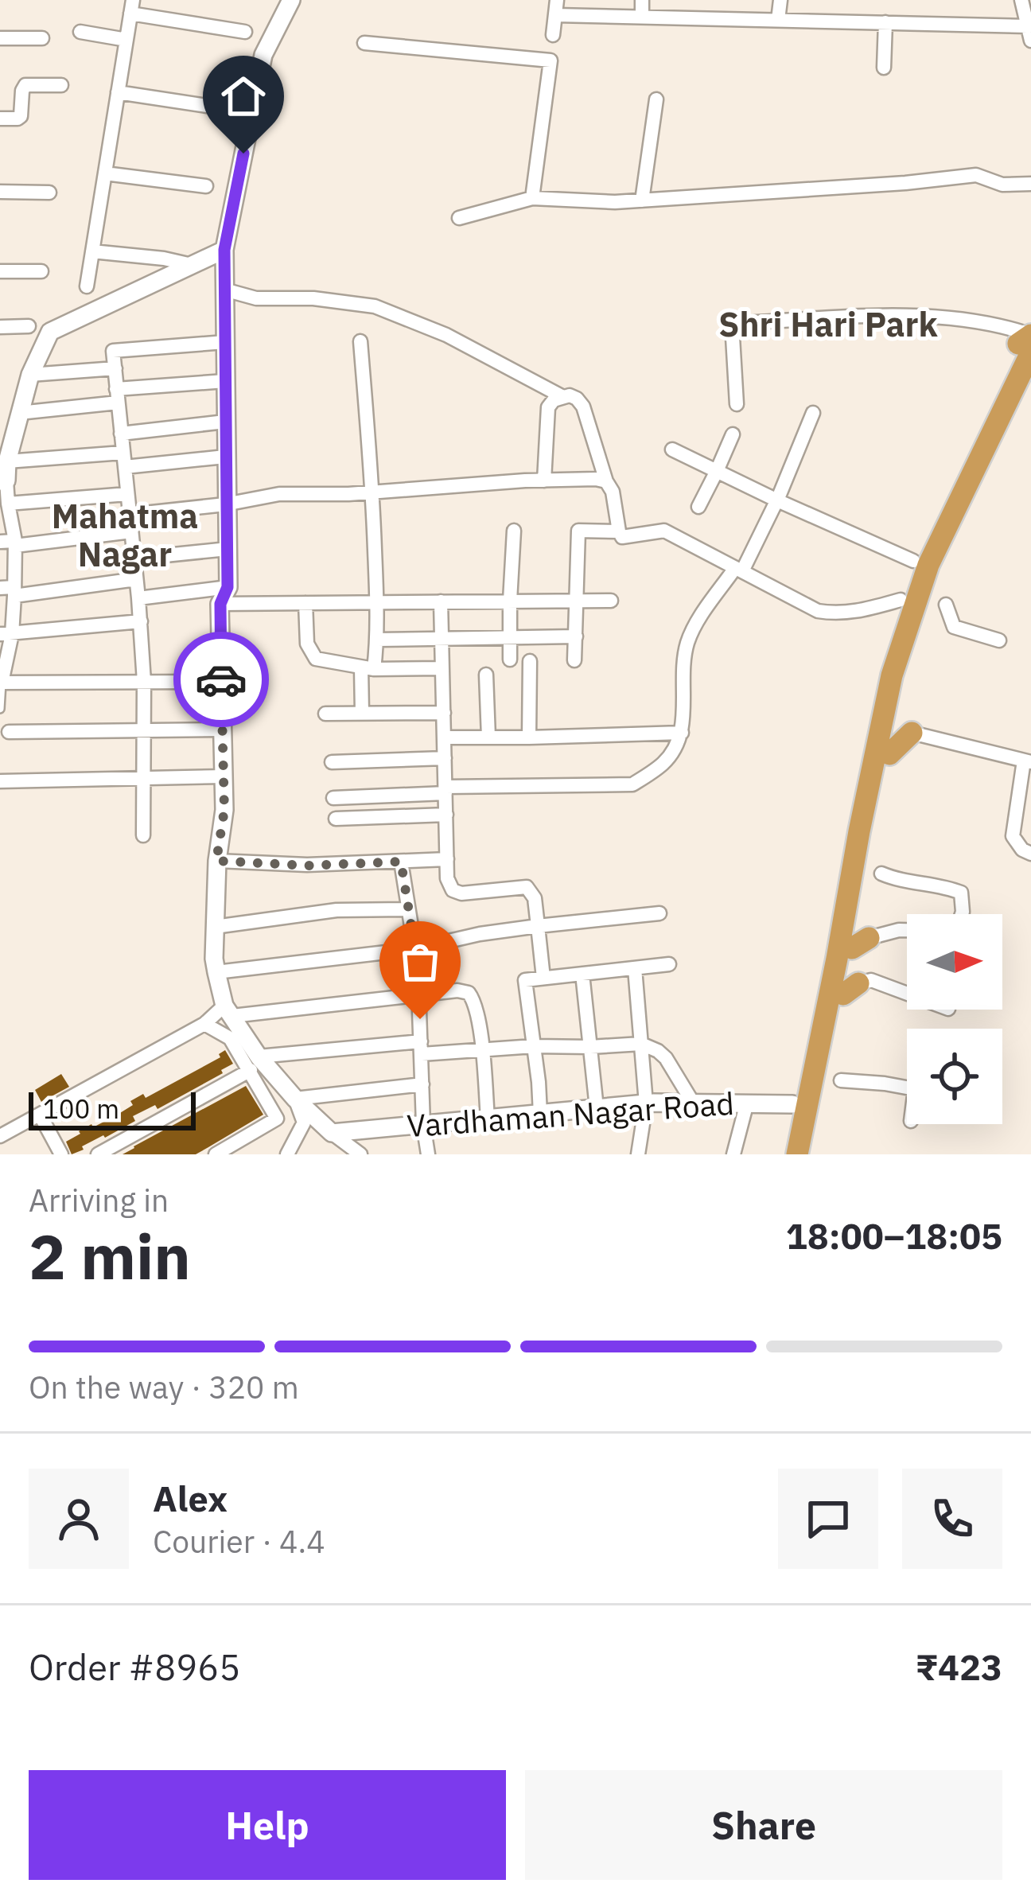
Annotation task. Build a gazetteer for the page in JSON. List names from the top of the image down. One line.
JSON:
{"streets":{"street":["Vardhaman Nagar Road"]},"districts":["Shri Hari Park","Mahatma Nagar"],"scale_bar":"100 m","north":"right","page":{"scale":"100 m","heading":["2 min","Arriving in","18:00–18:05"],"panel":["Alex","Courier · 4.4","Order #8965","₹423"],"bar":"On the way · 320 m","buttons":["Help","Share"]}}
